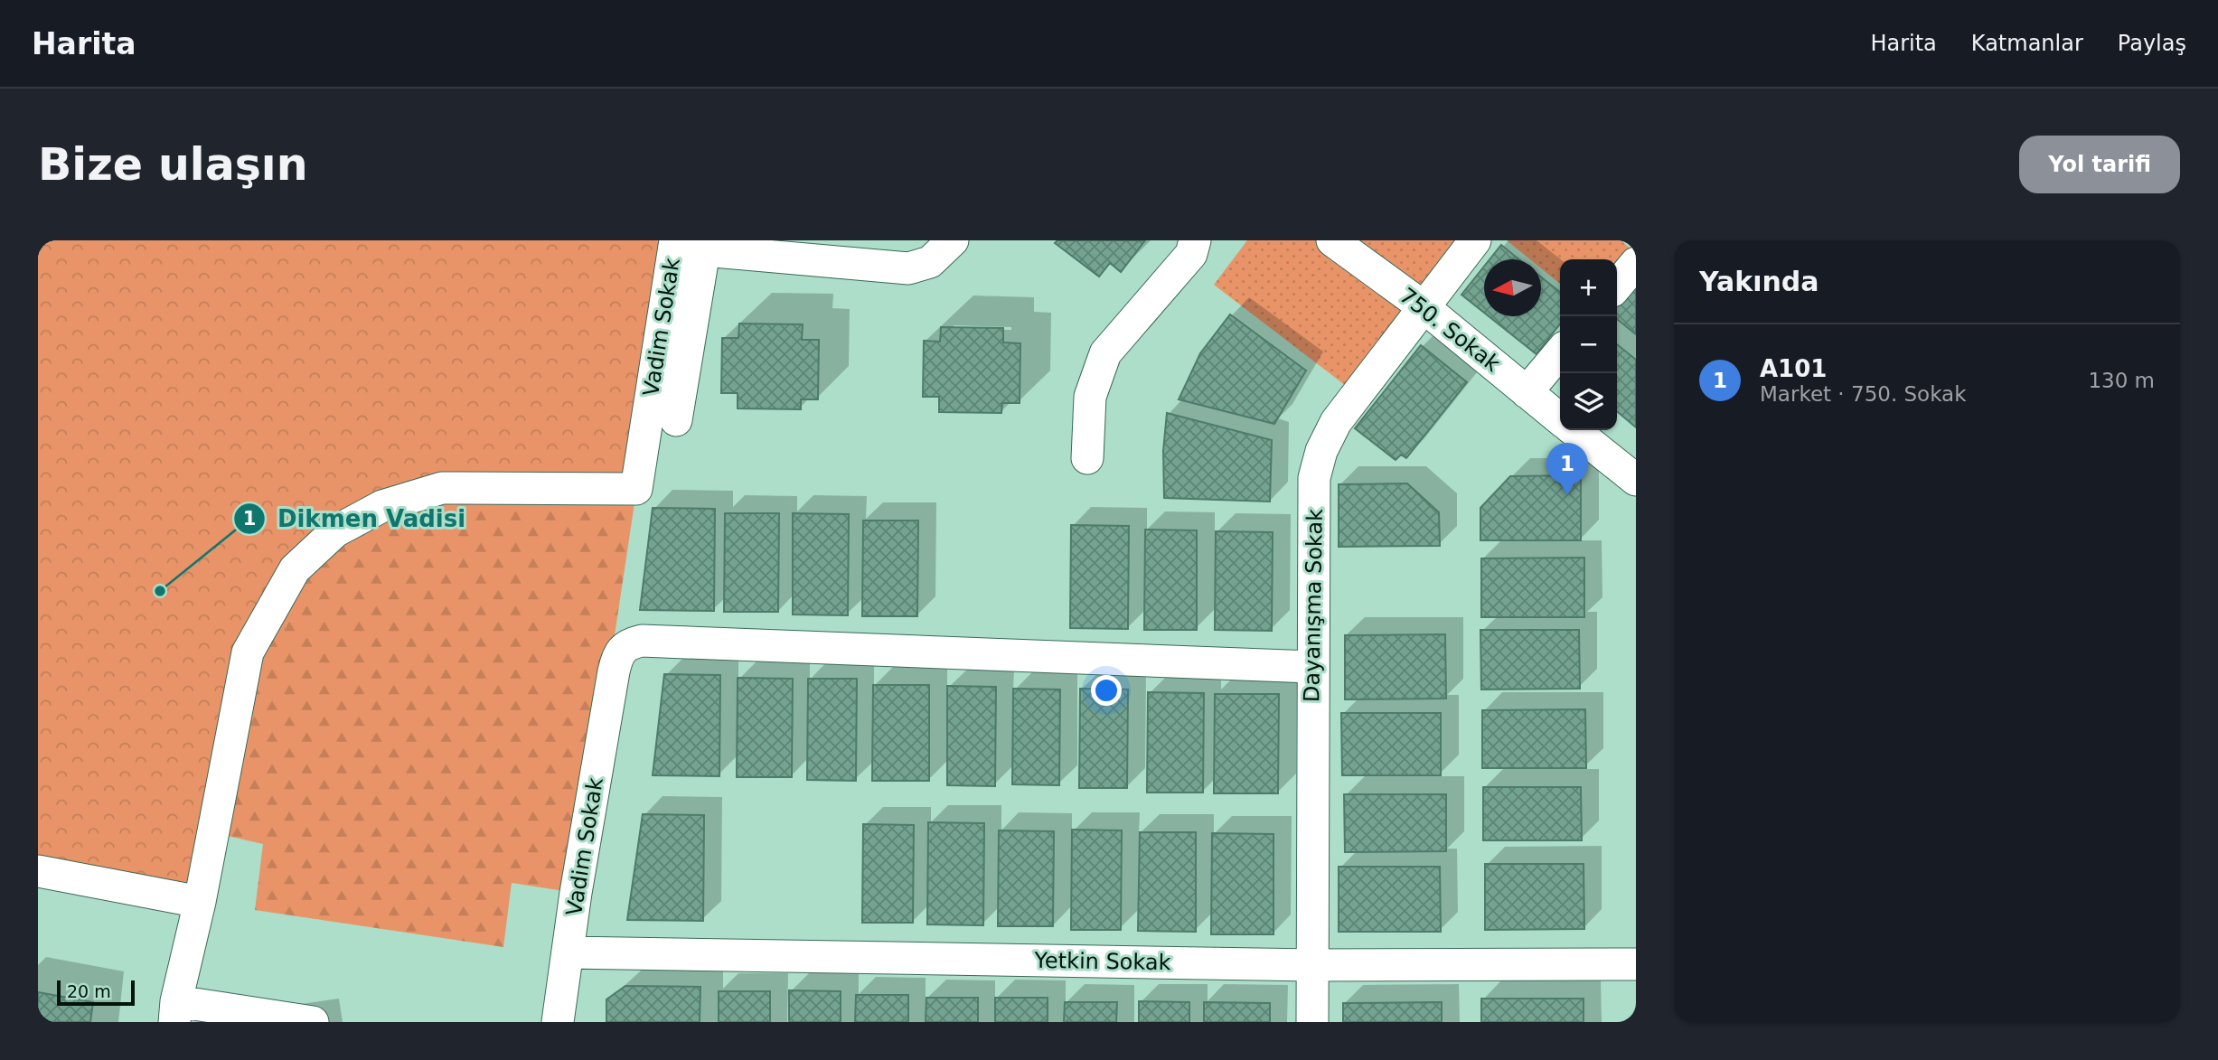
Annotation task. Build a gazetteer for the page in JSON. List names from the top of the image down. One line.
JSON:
{"streets":{"street":["Vadim Sokak","750. Sokak","Dayanışma Sokak","Yetkin Sokak"]},"crossings":[["Vadim Sokak","Dayanışma Sokak"],["Vadim Sokak","Yetkin Sokak"],["750. Sokak","Dayanışma Sokak"],["Dayanışma Sokak","Yetkin Sokak"]],"places":["Dikmen Vadisi"],"scale_bar":"20 m","north":"left","page":{"header":"Harita","nav":["Harita","Katmanlar","Paylaş"],"buttons":"Yol tarifi","title":"Bize ulaşın","heading":"Yakında","map_buttons":["+","−"],"list":[{"mark":"1","name":"A101","note":"Market · 750. Sokak","value":"130 m"}],"pins":"1","scale":"20 m"}}
